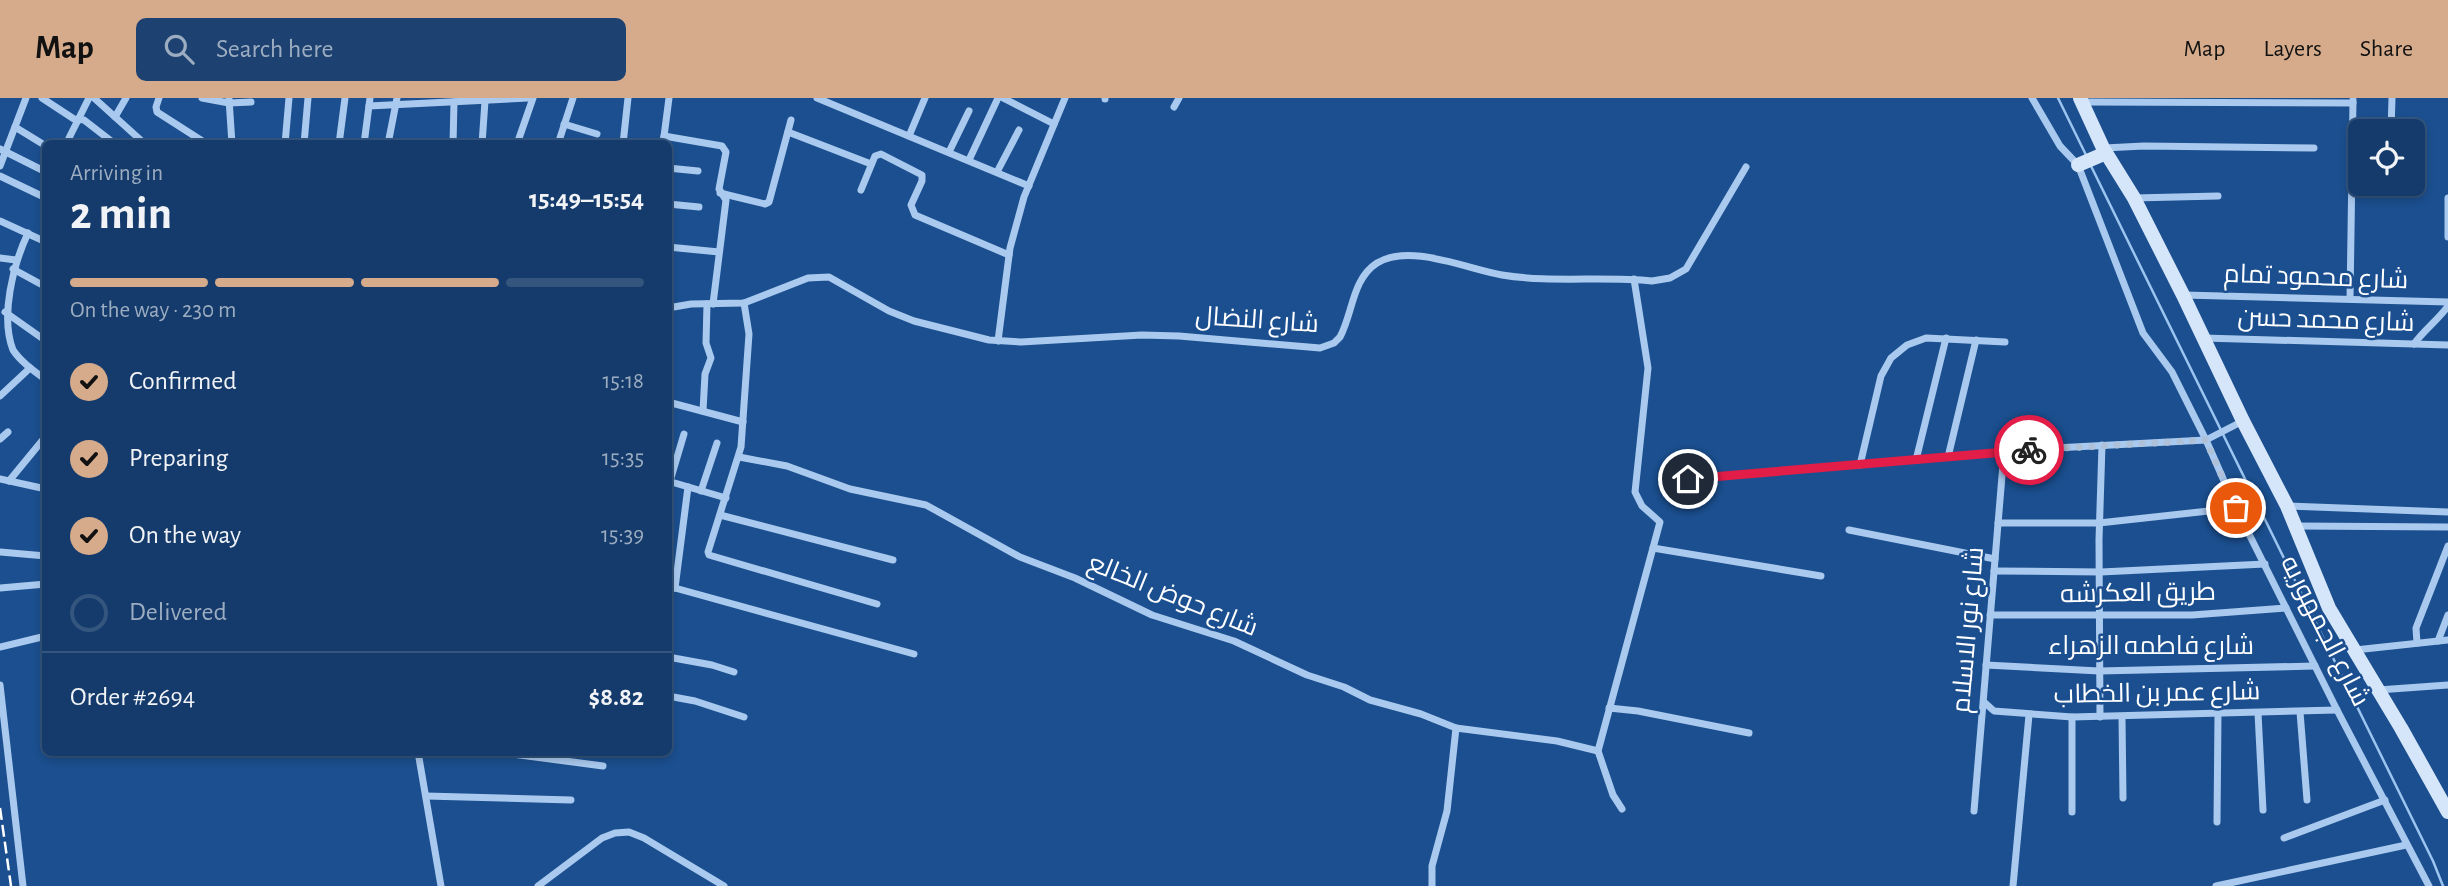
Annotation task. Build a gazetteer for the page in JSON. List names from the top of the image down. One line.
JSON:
{"streets":{"street":["شارع محمود تمام","شارع النضال","شارع محمد حسن","طريق العكرشه","شارع حوض الخالع","شارع نور الاسلام","شارع الجمهوريه","شارع فاطمه الزهراء","شارع عمر بن الخطاب"]},"crossings":[["شارع محمود تمام","شارع الجمهوريه"],["شارع محمد حسن","شارع الجمهوريه"],["طريق العكرشه","شارع نور الاسلام"],["طريق العكرشه","شارع الجمهوريه"],["شارع نور الاسلام","شارع فاطمه الزهراء"],["شارع نور الاسلام","شارع عمر بن الخطاب"],["شارع الجمهوريه","شارع فاطمه الزهراء"],["شارع الجمهوريه","شارع عمر بن الخطاب"]],"page":{"header":"Map","search":"Search here","nav":["Map","Layers","Share"],"heading":["2 min","Arriving in","15:49–15:54"],"panel":["Order #2694","$8.82"],"bar":"On the way · 230 m","list":[["Confirmed","15:18"],["Preparing","15:35"],["On the way","15:39"],"Delivered"]}}
